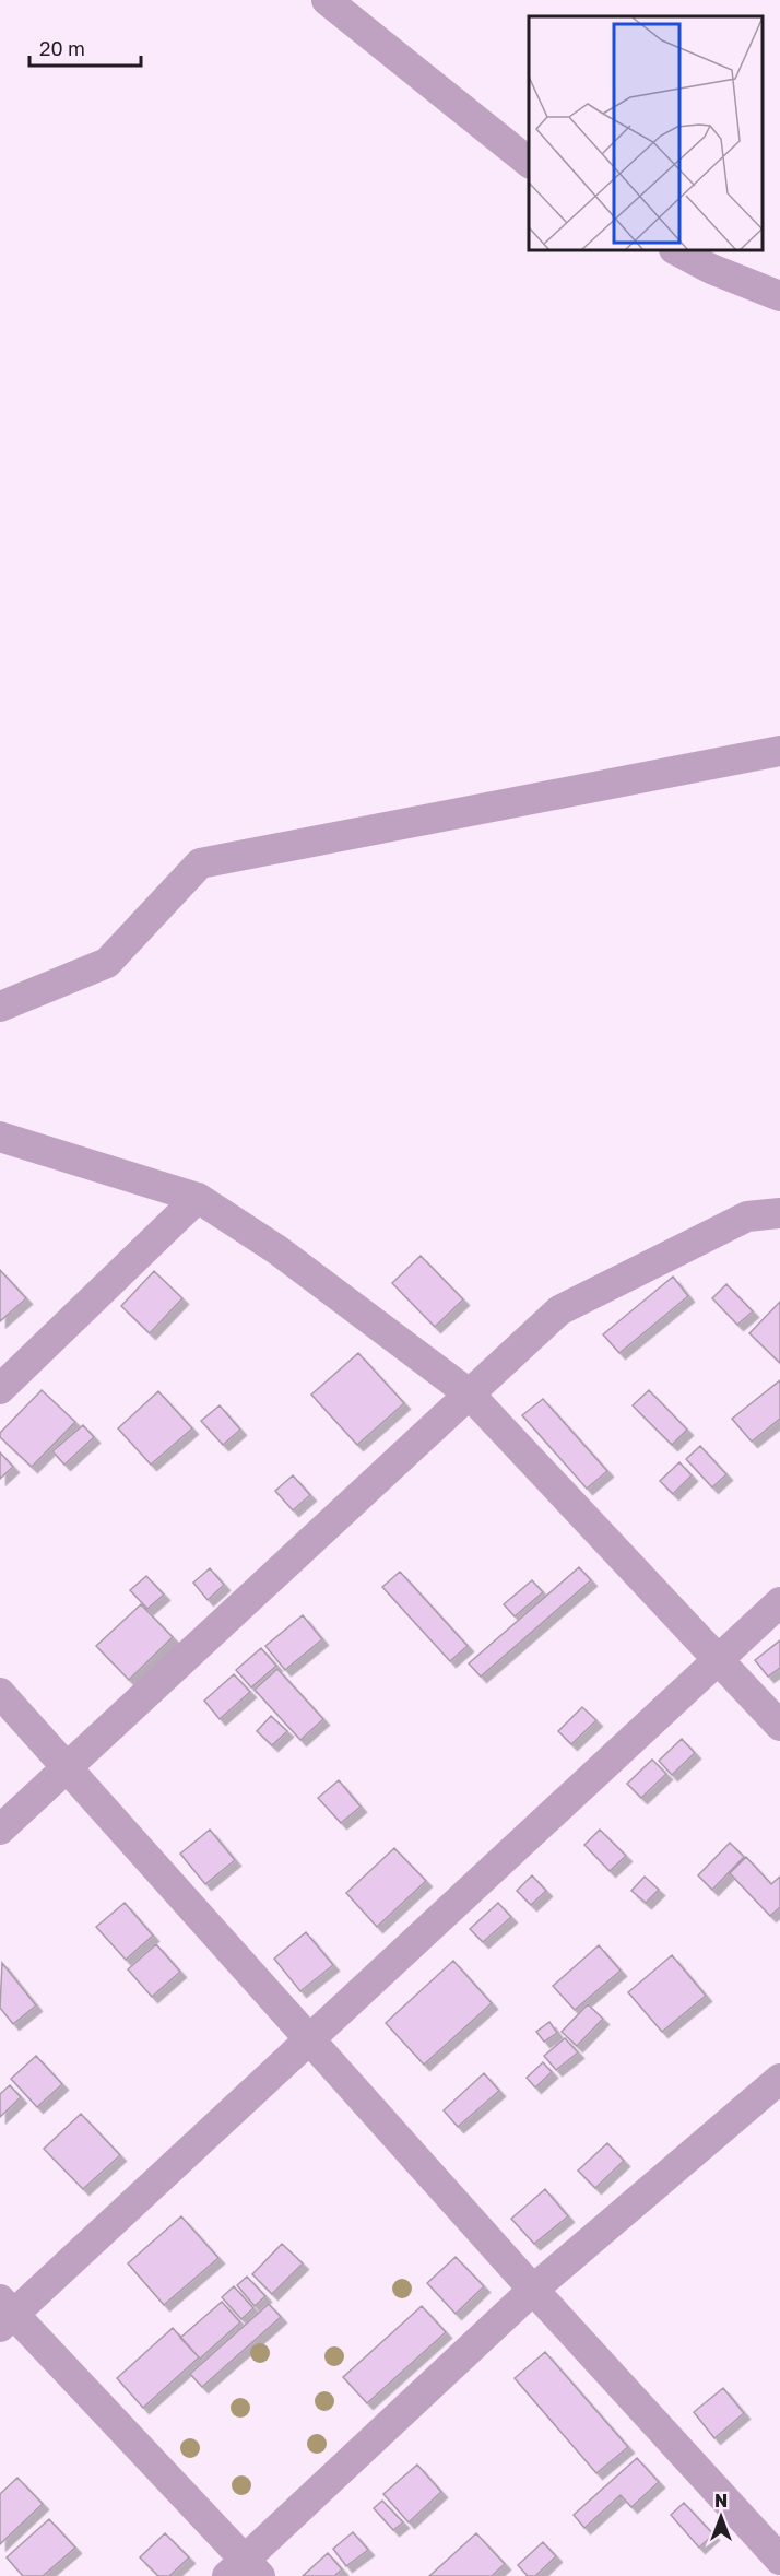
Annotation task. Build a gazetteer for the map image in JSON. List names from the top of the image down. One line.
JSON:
{"scale_bar":"20 m","north":"top"}
